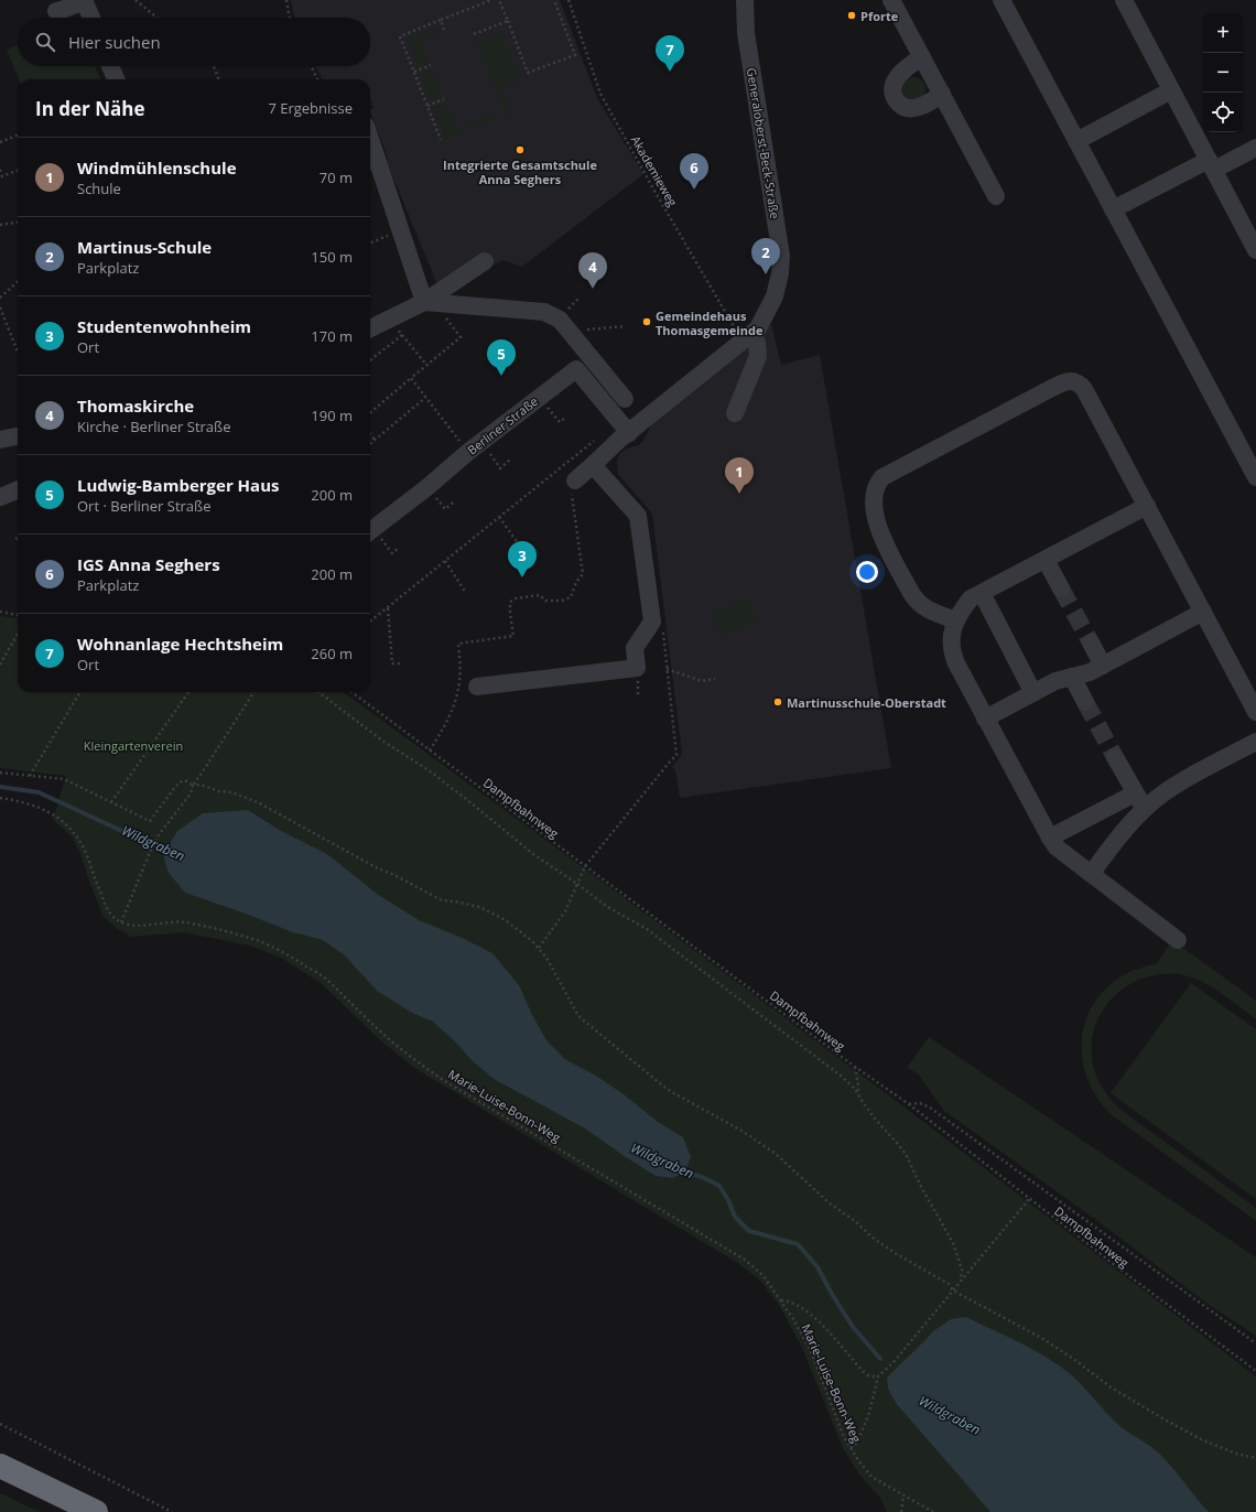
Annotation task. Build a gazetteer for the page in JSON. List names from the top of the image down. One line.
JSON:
{"streets":{"street":["Generaloberst-Beck-Straße","Berliner Straße"],"path":["Akademieweg","Dampfbahnweg","Marie-Luise-Bonn-Weg"]},"crossings":[["Generaloberst-Beck-Straße","Akademieweg"],["Generaloberst-Beck-Straße","Berliner Straße"]],"water":["Wildgraben"],"parks":["Kleingartenverein"],"places":["Pforte","Integrierte Gesamtschule Anna Seghers","Gemeindehaus Thomasgemeinde","Martinusschule-Oberstadt"],"page":{"map_buttons":["+","−"],"search":"Hier suchen","pins":["7","6","2","4","5","1","3"],"heading":["In der Nähe","7 Ergebnisse"],"list":[{"mark":"1","name":"Windmühlenschule","note":"Schule","value":"70 m"},{"mark":"2","name":"Martinus-Schule","note":"Parkplatz","value":"150 m"},{"mark":"3","name":"Studentenwohnheim","note":"Ort","value":"170 m"},{"mark":"4","name":"Thomaskirche","note":"Kirche · Berliner Straße","value":"190 m"},{"mark":"5","name":"Ludwig-Bamberger Haus","note":"Ort · Berliner Straße","value":"200 m"},{"mark":"6","name":"IGS Anna Seghers","note":"Parkplatz","value":"200 m"},{"mark":"7","name":"Wohnanlage Hechtsheim","note":"Ort","value":"260 m"}]}}
